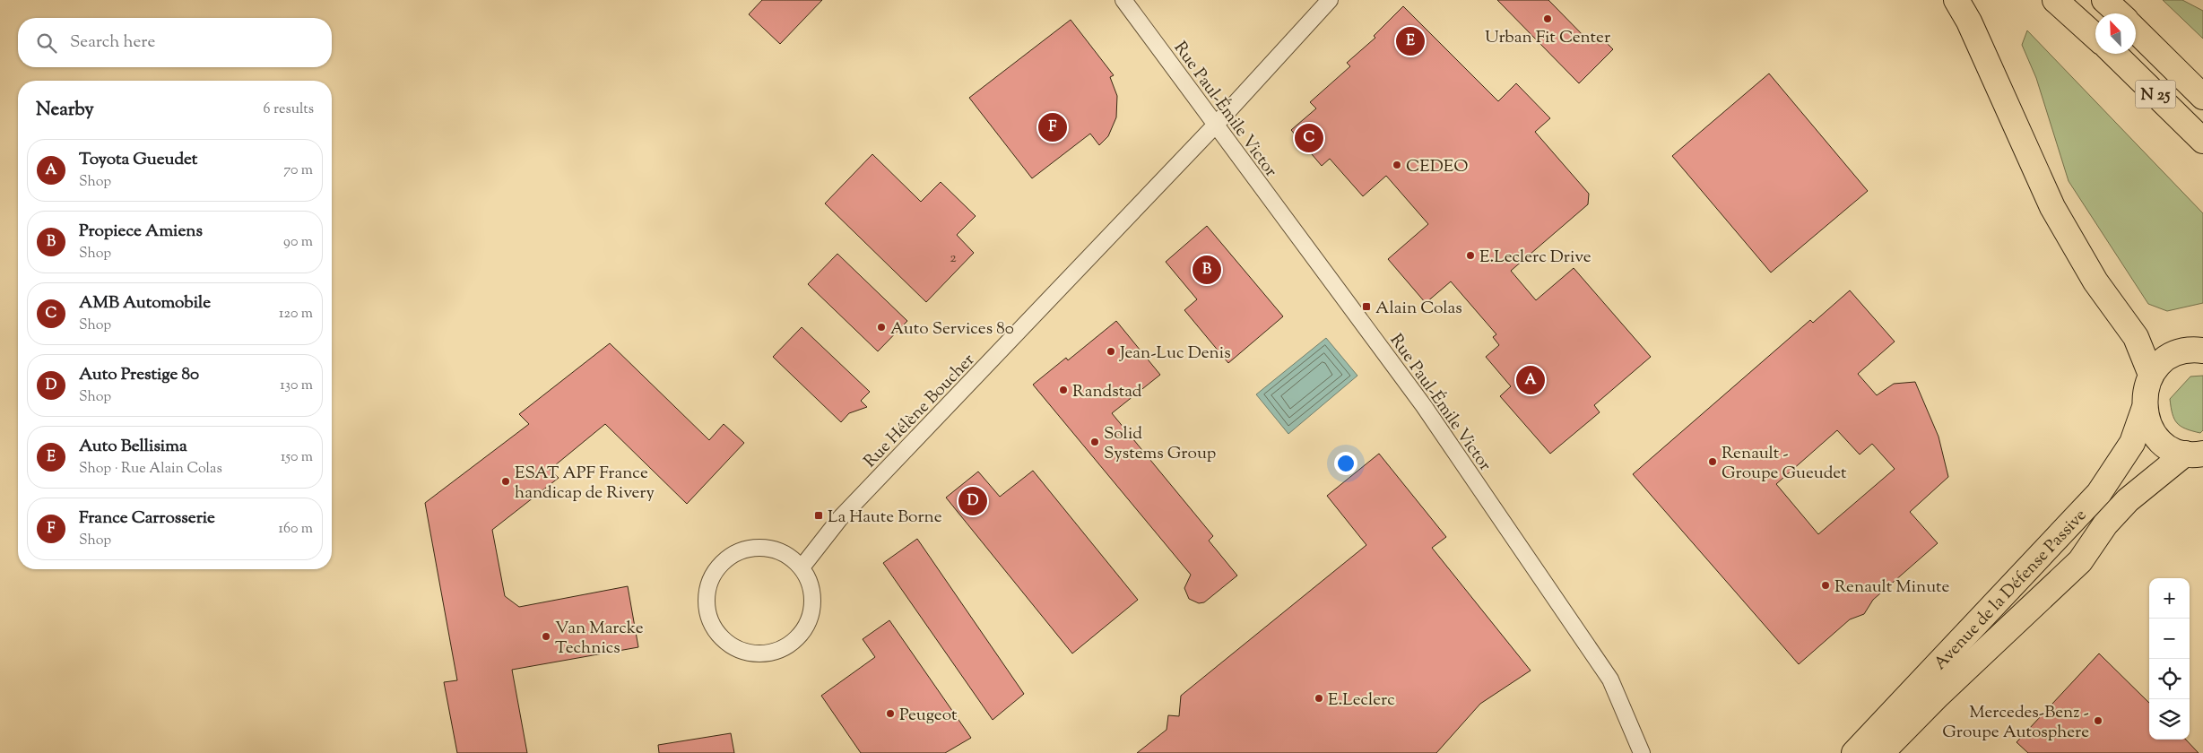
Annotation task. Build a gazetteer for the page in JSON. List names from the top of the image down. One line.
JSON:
{"streets":{"main road":["N 25","Avenue de la Défense Passive"],"street":["Rue Paul-Émile Victor","Rue Hélène Boucher"]},"crossings":[["Rue Paul-Émile Victor","Rue Hélène Boucher"]],"places":{"other":["Urban Fit Center","CEDEO","E.Leclerc Drive","Auto Services 80","Jean-Luc Denis","Randstad","Solid Systems Group","Renault - Groupe Gueudet","ESAT APF France handicap de Rivery","Renault Minute","Van Marcke Technics","E.Leclerc","Peugeot","Mercedes-Benz - Groupe Autosphere"],"transit":["Alain Colas","La Haute Borne"]},"house_numbers":["2"],"north":"top left","page":{"search":"Search here","pins":["E","F","C","B","A","D"],"heading":["Nearby","6 results"],"list":[{"mark":"A","name":"Toyota Gueudet","note":"Shop","value":"70 m"},{"mark":"B","name":"Propiece Amiens","note":"Shop","value":"90 m"},{"mark":"C","name":"AMB Automobile","note":"Shop","value":"120 m"},{"mark":"D","name":"Auto Prestige 80","note":"Shop","value":"130 m"},{"mark":"E","name":"Auto Bellisima","note":"Shop · Rue Alain Colas","value":"150 m"},{"mark":"F","name":"France Carrosserie","note":"Shop","value":"160 m"}],"map_buttons":["+","−"]}}
